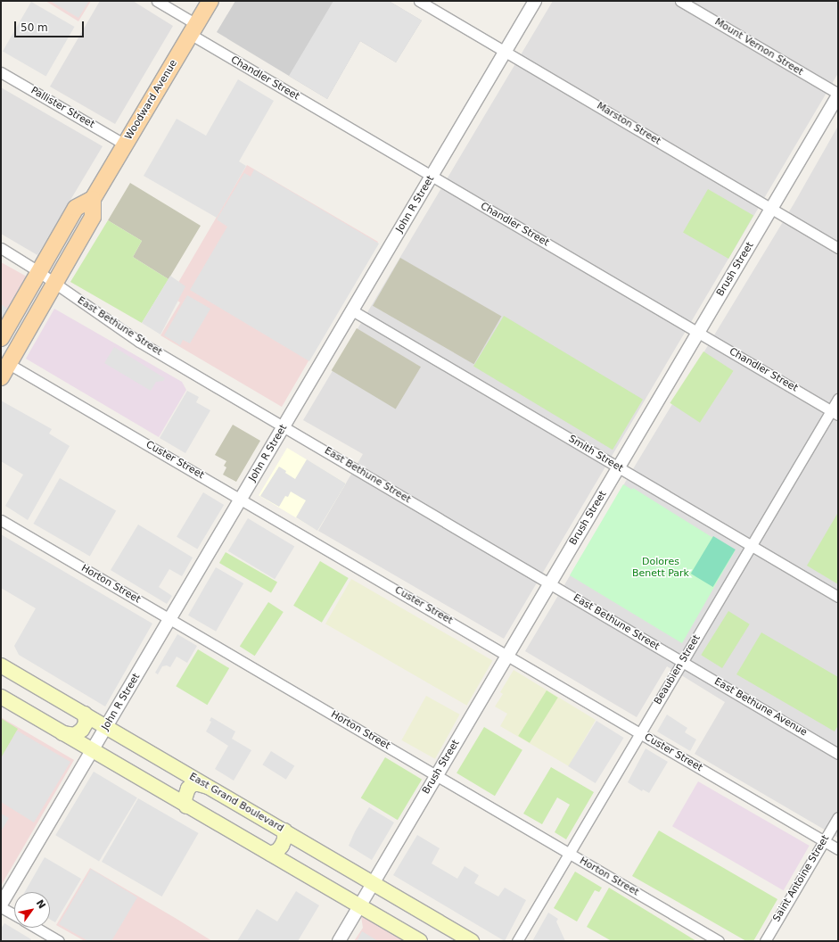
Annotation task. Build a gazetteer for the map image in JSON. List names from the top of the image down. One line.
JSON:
{"streets":{"main road":["Woodward Avenue","East Grand Boulevard"],"street":["Mount Vernon Street","Chandler Street","Pallister Street","Marston Street","John R Street","Brush Street","East Bethune Street","Smith Street","Custer Street","Horton Street","Beaubien Street","East Bethune Avenue","Saint Antoine Street"]},"crossings":[["Mount Vernon Street","Brush Street"],["Chandler Street","Woodward Avenue"],["Chandler Street","John R Street"],["Chandler Street","Brush Street"],["Chandler Street","Beaubien Street"],["Woodward Avenue","Pallister Street"],["Marston Street","John R Street"],["Marston Street","Brush Street"],["John R Street","East Bethune Street"],["John R Street","Smith Street"],["John R Street","Custer Street"],["John R Street","Horton Street"],["John R Street","East Grand Boulevard"],["Brush Street","East Bethune Street"],["Brush Street","Smith Street"],["Brush Street","Custer Street"],["Brush Street","Horton Street"],["Brush Street","East Grand Boulevard"],["East Bethune Street","Beaubien Street"],["East Bethune Street","East Bethune Avenue"],["Smith Street","Beaubien Street"],["Custer Street","Beaubien Street"],["Custer Street","Saint Antoine Street"],["Horton Street","Beaubien Street"],["Beaubien Street","East Bethune Avenue"]],"parks":["Dolores Benett Park"],"scale_bar":"50 m","north":"top right"}
